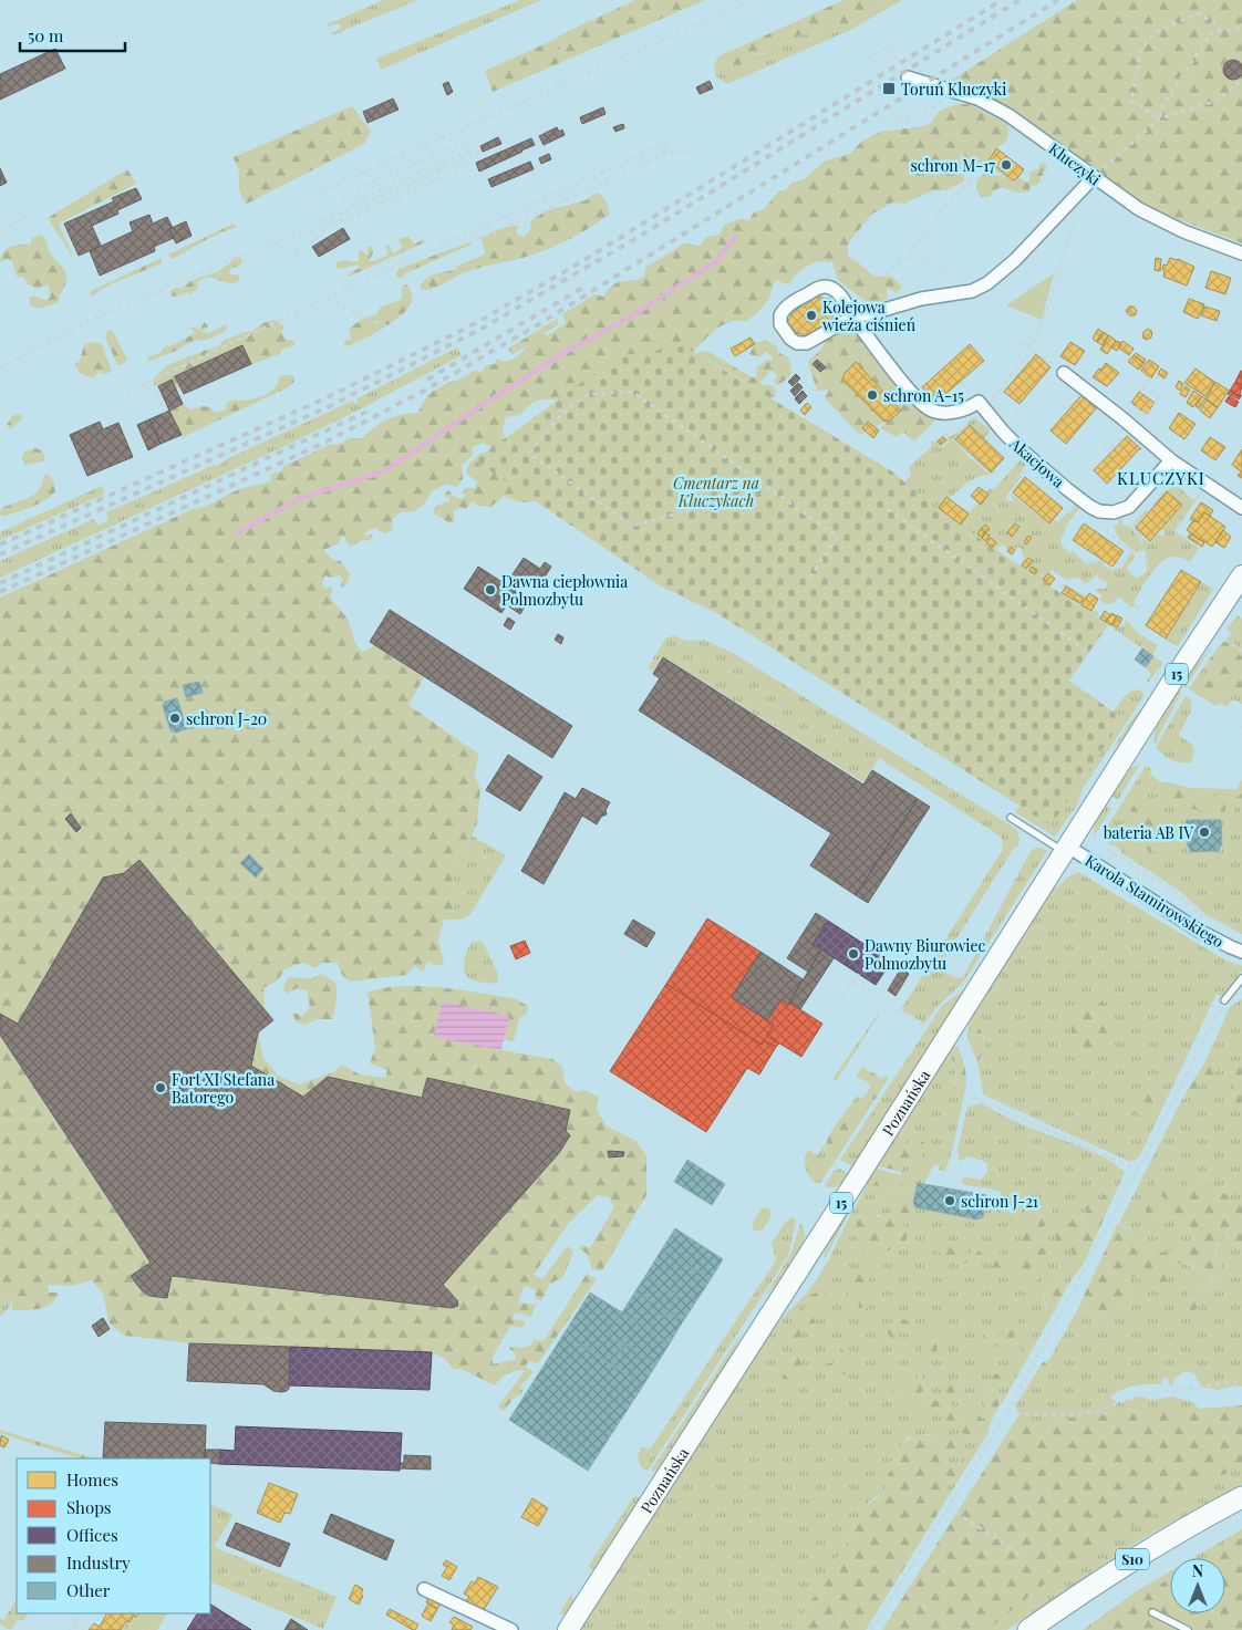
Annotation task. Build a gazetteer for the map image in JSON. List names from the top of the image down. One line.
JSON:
{"streets":{"highway":["S10"],"main road":["15","Poznańska"],"street":["Kluczyki","Akacjowa","Karola Stamirowskiego"]},"crossings":[["Karola Stamirowskiego","Poznańska"]],"districts":["KLUCZYKI"],"parks":["Cmentarz na Kluczykach"],"places":{"transit":["Toruń Kluczyki"],"other":["schron M-17","Kolejowa wieża ciśnień","schron A-15","Dawna ciepłownia Polmozbytu","schron J-20","bateria AB IV","Dawny Biurowiec Polmozbytu","Fort XI Stefana Batorego","schron J-21"]},"legend":["Homes","Shops","Offices","Industry","Other"],"scale_bar":"50 m","north":"top"}
